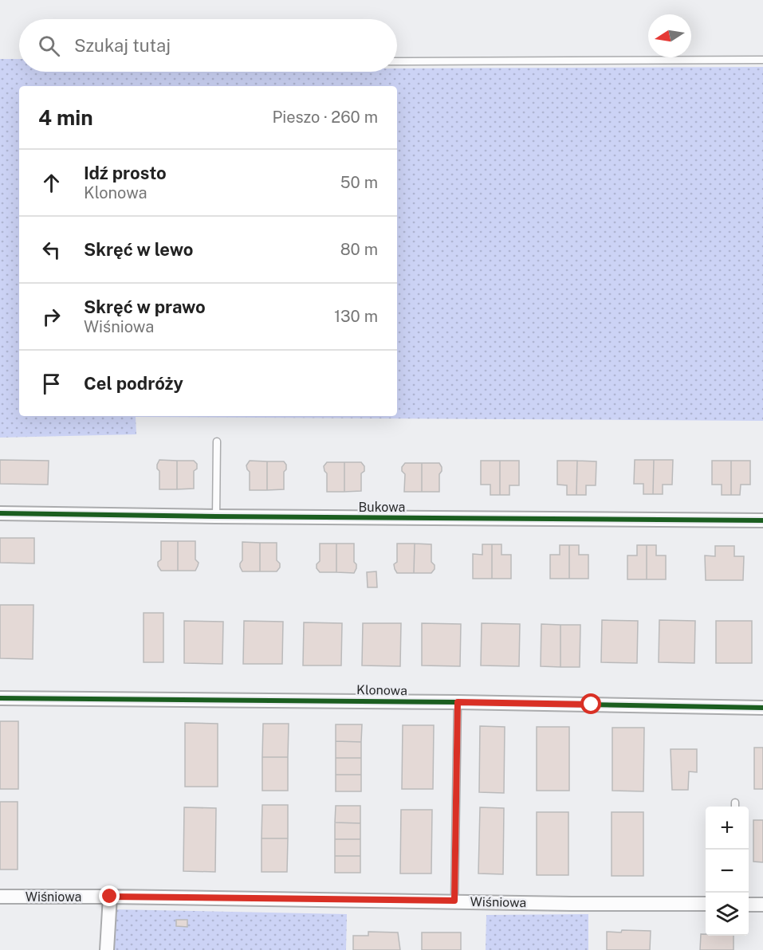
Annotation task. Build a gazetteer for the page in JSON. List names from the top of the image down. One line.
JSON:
{"streets":{"street":["Bukowa","Klonowa","Wiśniowa"]},"north":"left","page":{"search":"Szukaj tutaj","heading":["4 min","Pieszo · 260 m"],"list":[["Idź prosto","Klonowa","50 m"],["Skręć w lewo","80 m"],["Skręć w prawo","Wiśniowa","130 m"],"Cel podróży"],"map_buttons":["+","−"]}}
